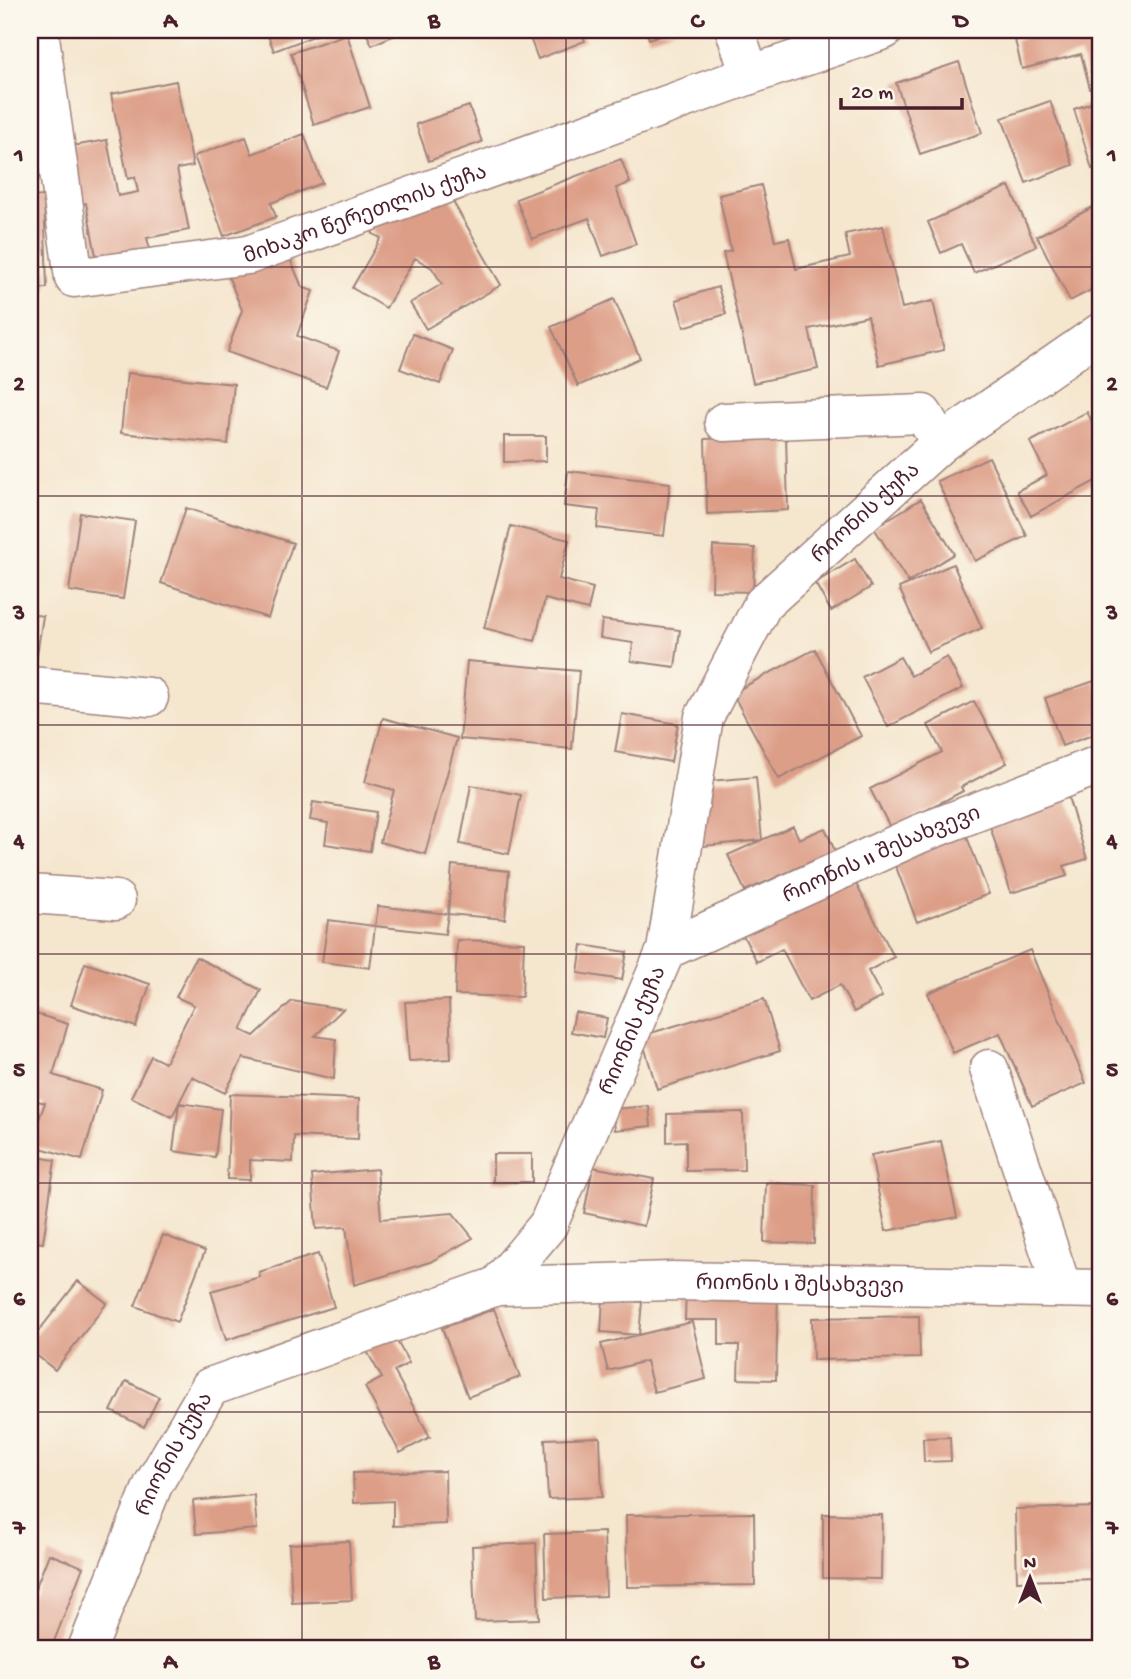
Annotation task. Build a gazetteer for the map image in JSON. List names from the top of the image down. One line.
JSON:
{"streets":{"street":["მიხაკო წერეთლის ქუჩა","რიონის ქუჩა","რიონის II შესახვევი","რიონის I შესახვევი"]},"crossings":[["რიონის ქუჩა","რიონის II შესახვევი"],["რიონის ქუჩა","რიონის I შესახვევი"]],"scale_bar":"20 m","north":"top","grid":{"columns":["A","B","C","D"],"rows":["1","2","3","4","5","6","7"]}}
